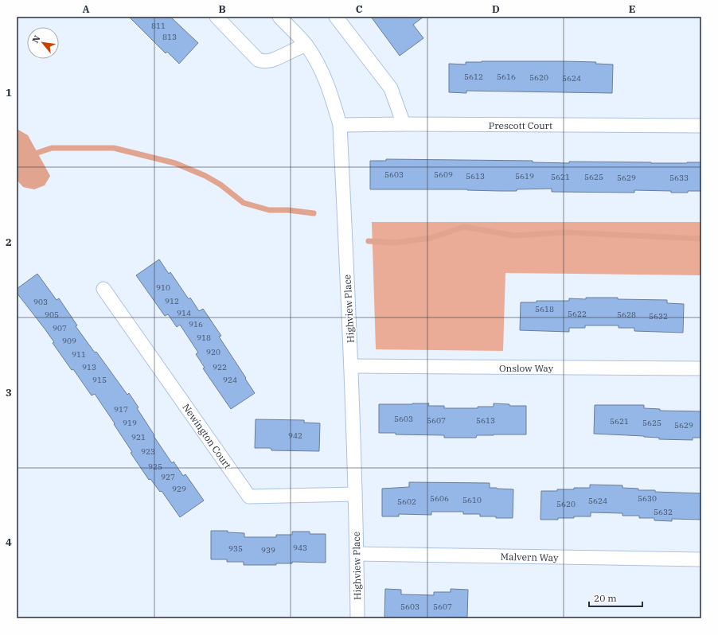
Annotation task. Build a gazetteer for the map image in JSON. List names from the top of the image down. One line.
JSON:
{"streets":{"street":["Prescott Court","Highview Place","Onslow Way","Newington Court","Malvern Way"]},"crossings":[["Prescott Court","Highview Place"],["Highview Place","Onslow Way"],["Highview Place","Newington Court"],["Highview Place","Malvern Way"]],"house_numbers":["811","813","5612","5616","5620","5624","5603","5609","5613","5619","5621","5625","5629","5633","910","912","903","5618","914","5622","905","5628","5632","916","907","918","909","920","911","913","922","915","924","917","5603","5607","5613","5621","919","5625","5629","942","921","923","925","927","929","5606","5630","5610","5624","5602","5620","5632","943","935","939","5603","5607"],"scale_bar":"20 m","north":"top left","grid":{"columns":["A","B","C","D","E"],"rows":["1","2","3","4"]}}
